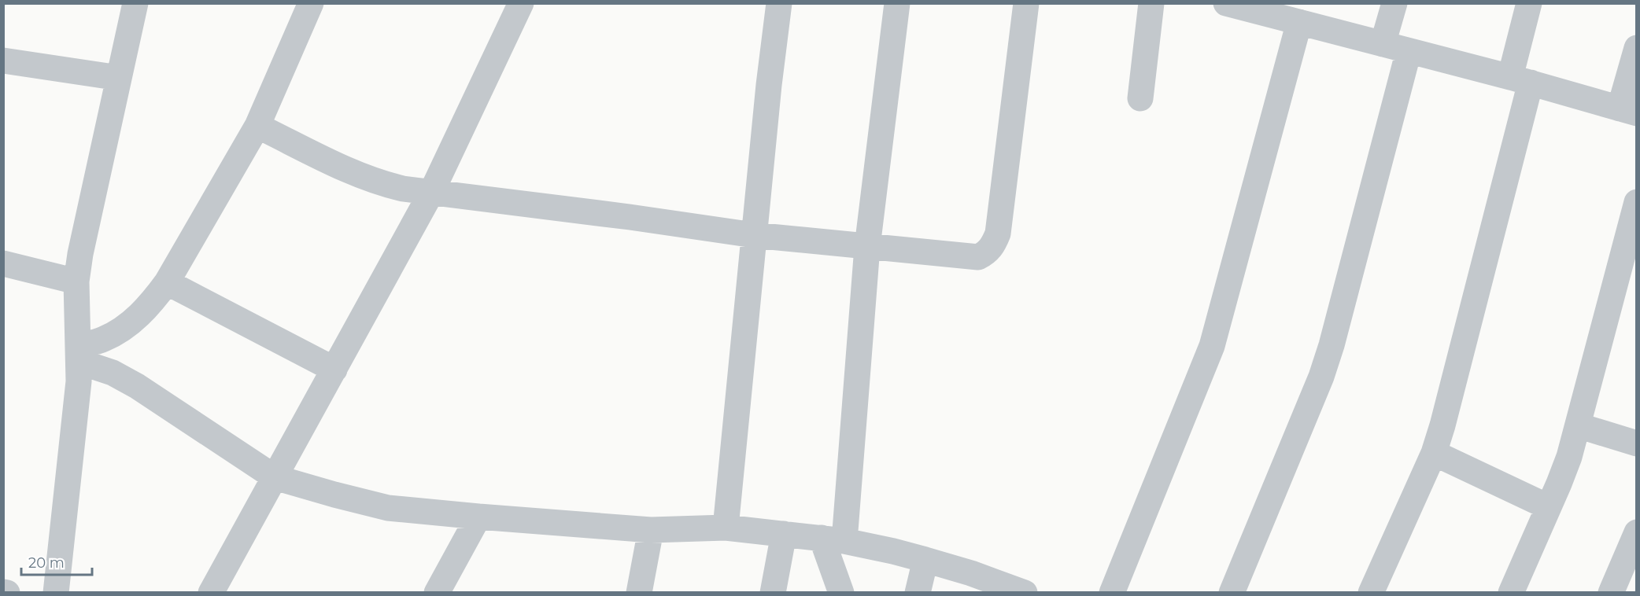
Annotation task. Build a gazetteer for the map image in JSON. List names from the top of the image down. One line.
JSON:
{"scale_bar":"20 m"}
